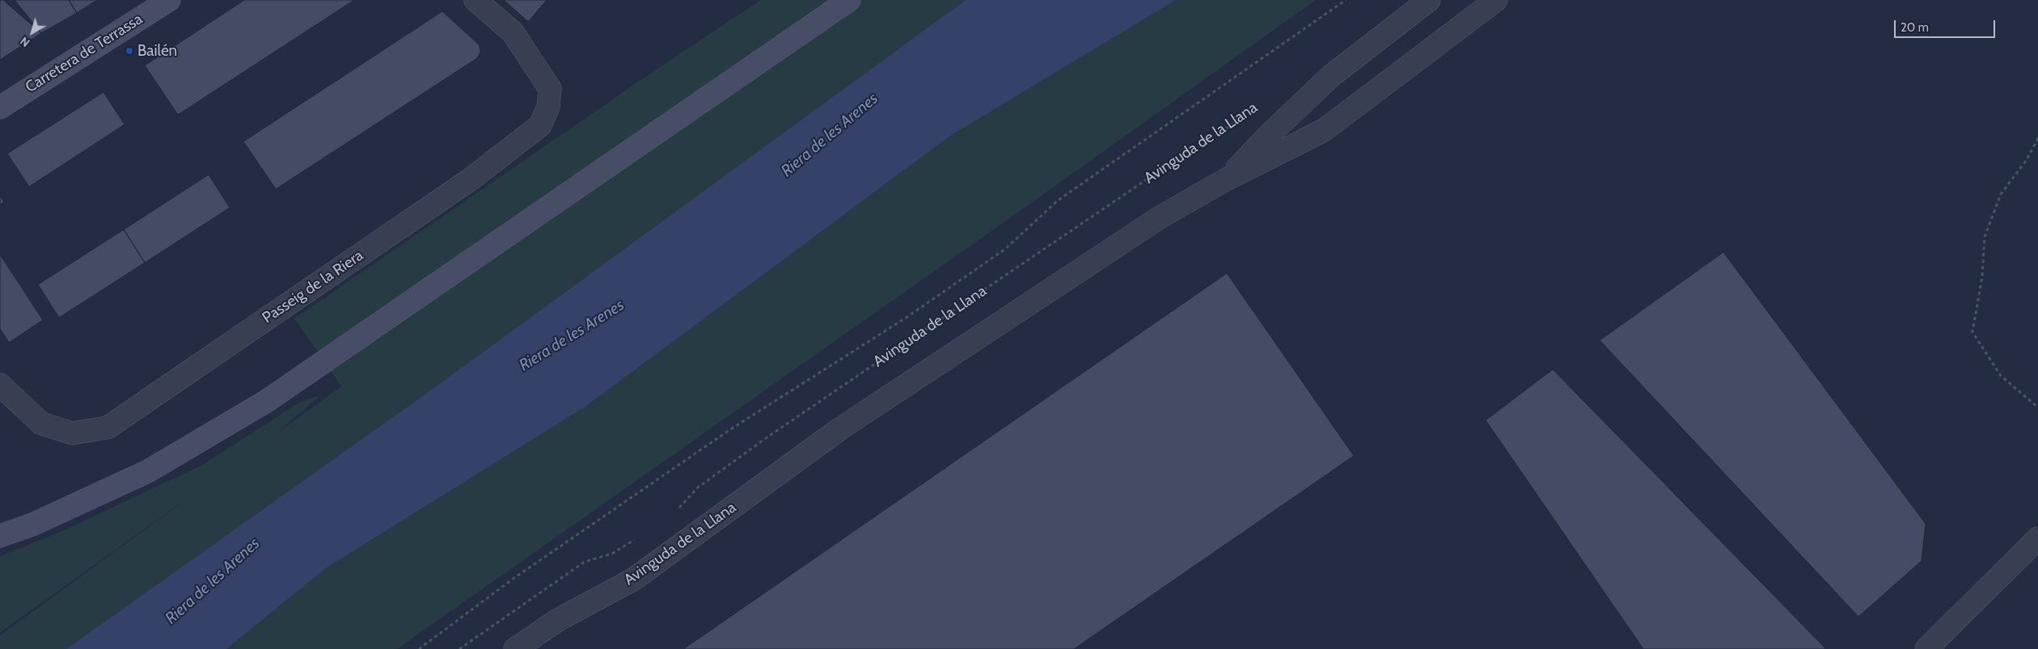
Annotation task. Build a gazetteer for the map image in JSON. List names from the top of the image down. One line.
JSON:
{"streets":{"main road":["Carretera de Terrassa"],"street":["Avinguda de la Llana","Passeig de la Riera"]},"water":["Riera de les Arenes"],"places":["Bailén"],"scale_bar":"20 m","north":"bottom left"}
